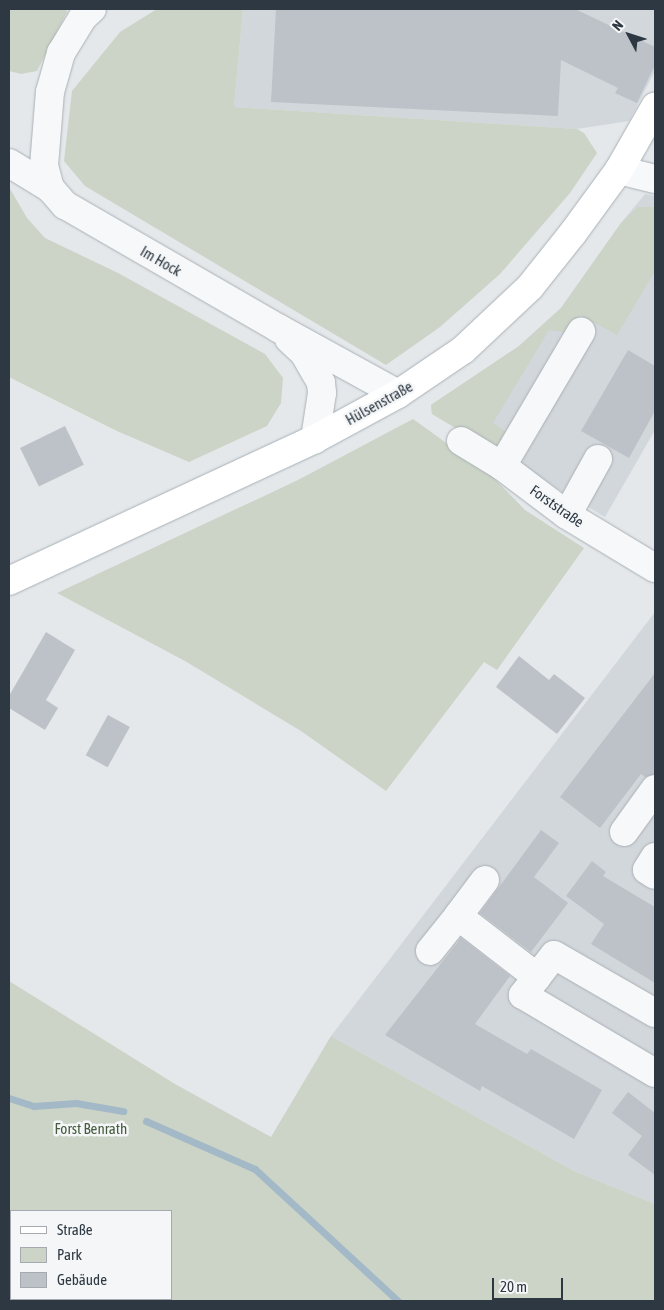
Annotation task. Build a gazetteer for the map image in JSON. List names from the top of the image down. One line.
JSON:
{"streets":{"main road":["Hülsenstraße"],"street":["Im Hock","Forststraße"]},"crossings":[["Im Hock","Hülsenstraße"]],"parks":["Forst Benrath"],"legend":["Straße","Park","Gebäude"],"scale_bar":"20 m","north":"top left"}
